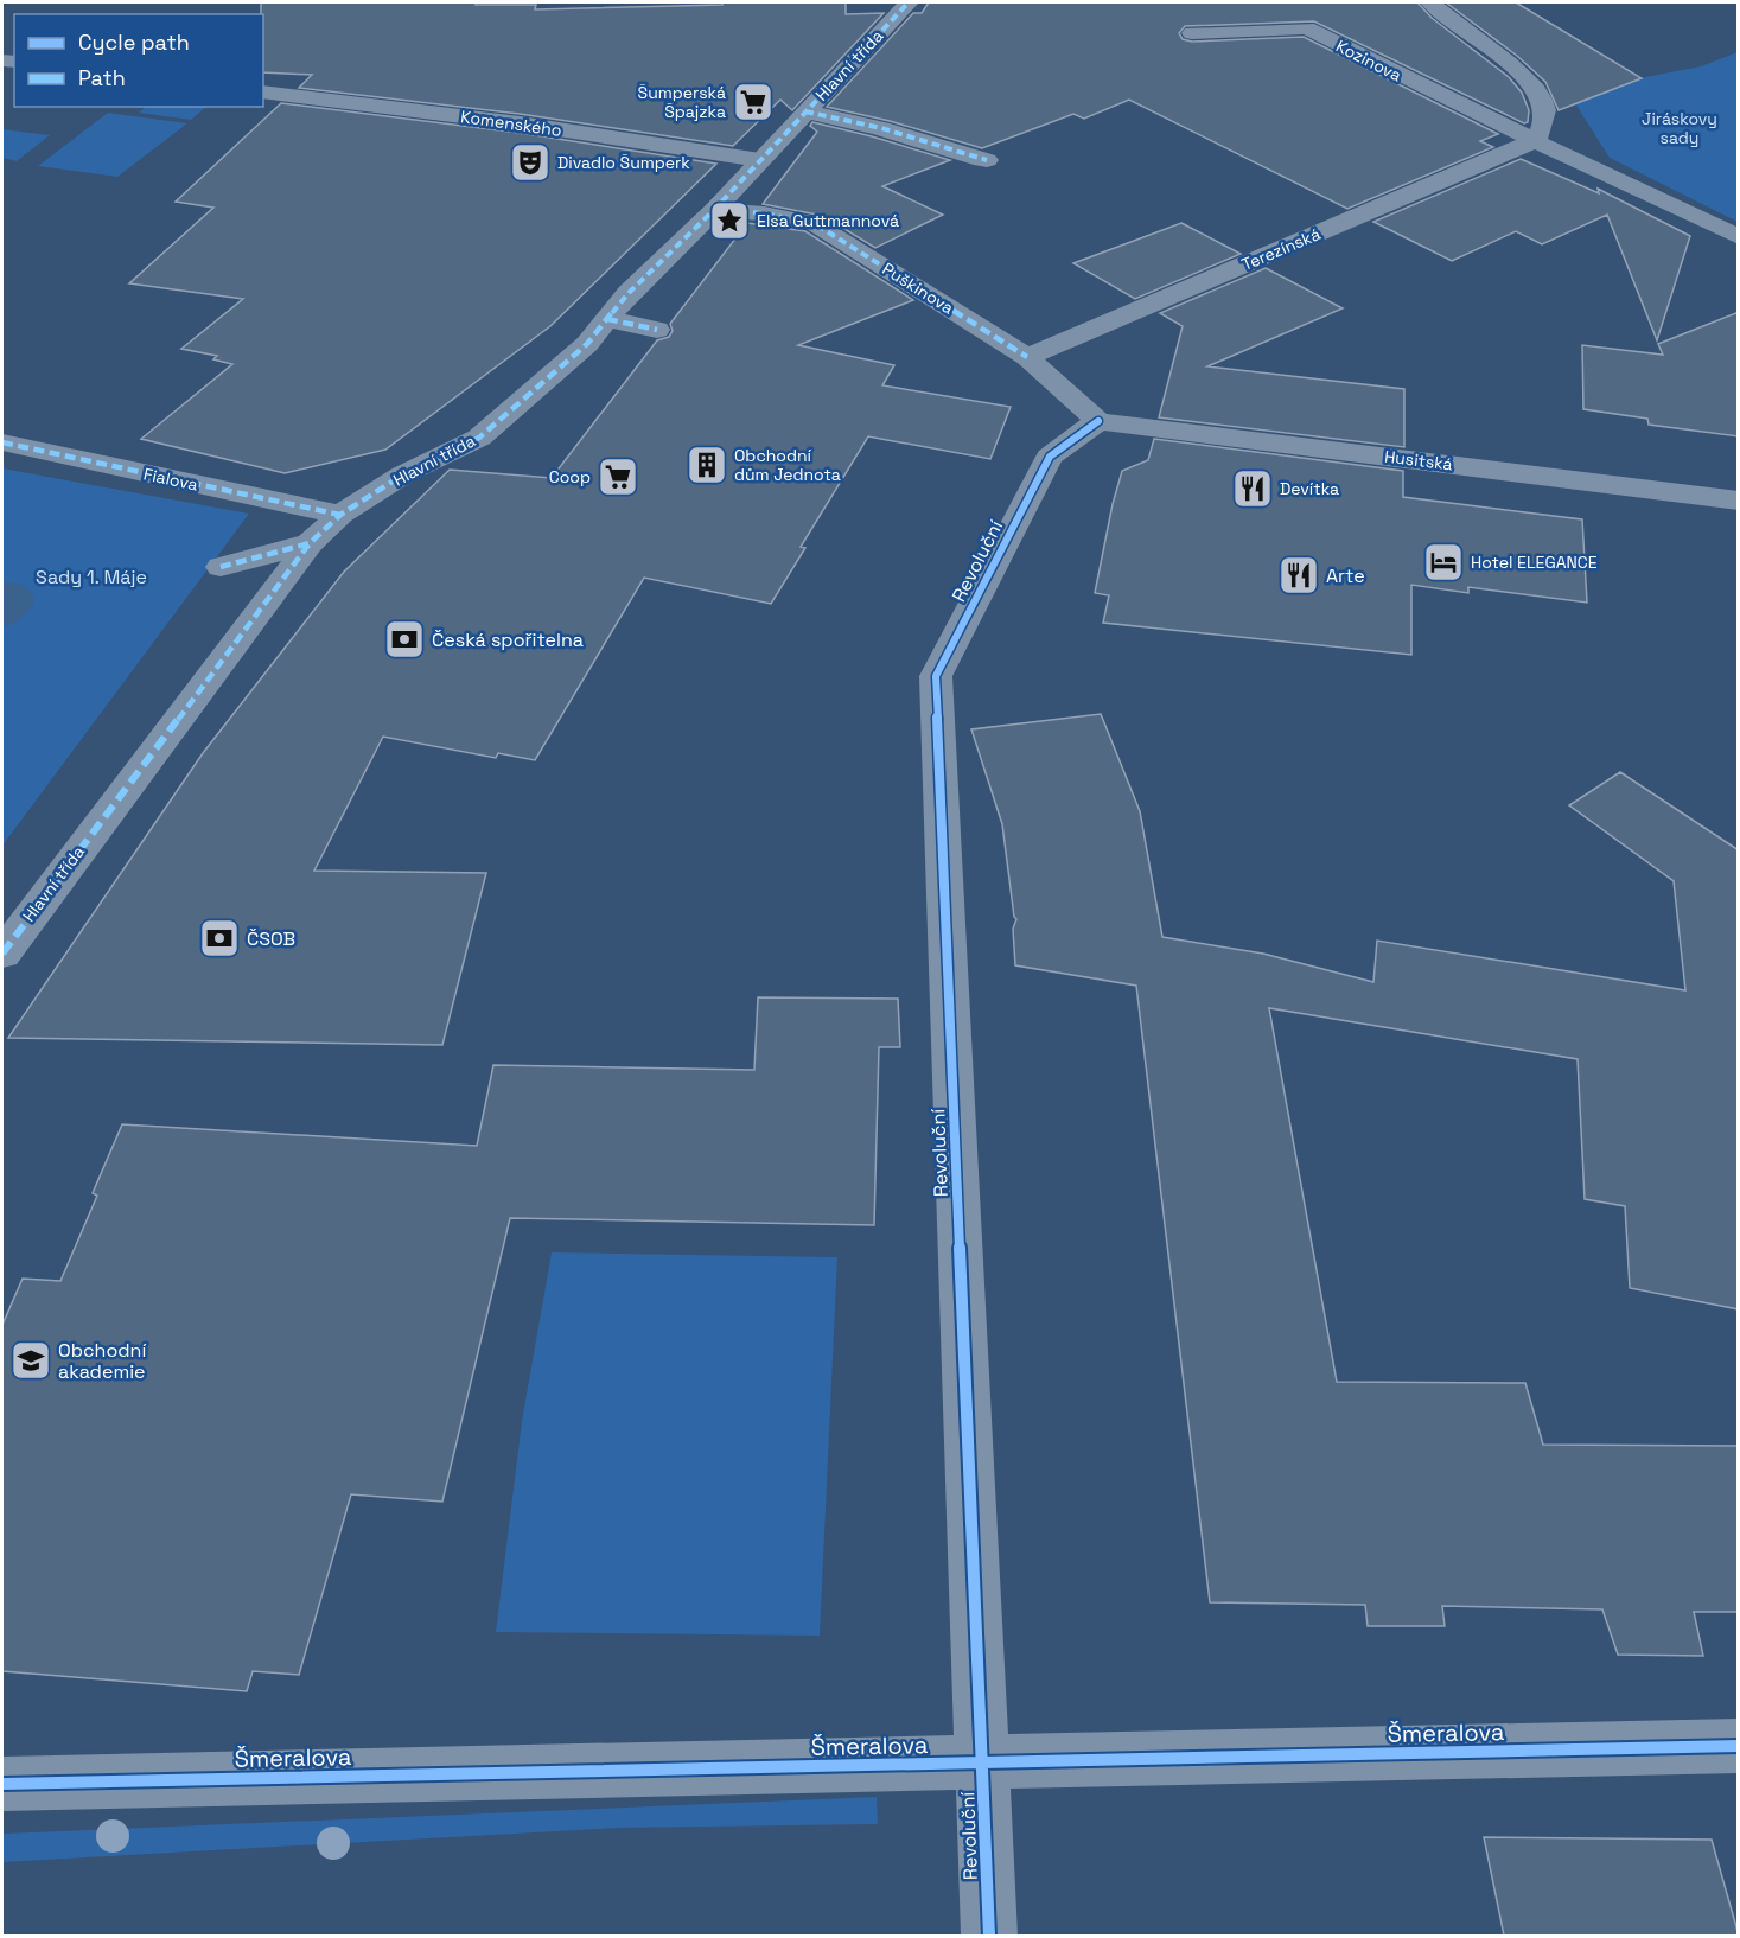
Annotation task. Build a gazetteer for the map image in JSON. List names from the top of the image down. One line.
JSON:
{"streets":{"street":["Kozinova","Hlavní třída","Komenského","Terezínská","Puškinova","Husitská","Fialova","Revoluční","Šmeralova"]},"crossings":[["Kozinova","Terezínská"],["Hlavní třída","Komenského"],["Hlavní třída","Puškinova"],["Hlavní třída","Fialova"],["Terezínská","Puškinova"],["Puškinova","Husitská"],["Puškinova","Revoluční"],["Husitská","Revoluční"],["Revoluční","Šmeralova"]],"parks":["Jiráskovy sady","Sady 1. Máje"],"places":{"supermarket":["Šumperská Špajzka","Coop"],"theatre":["Divadlo Šumperk"],"place":["Elsa Guttmannová"],"building":["Obchodní dům Jednota"],"restaurant":["Devítka","Arte"],"hotel":["Hotel ELEGANCE"],"bank":["Česká spořitelna","ČSOB"],"school or university":["Obchodní akademie"]},"legend":["Cycle path","Path"]}
